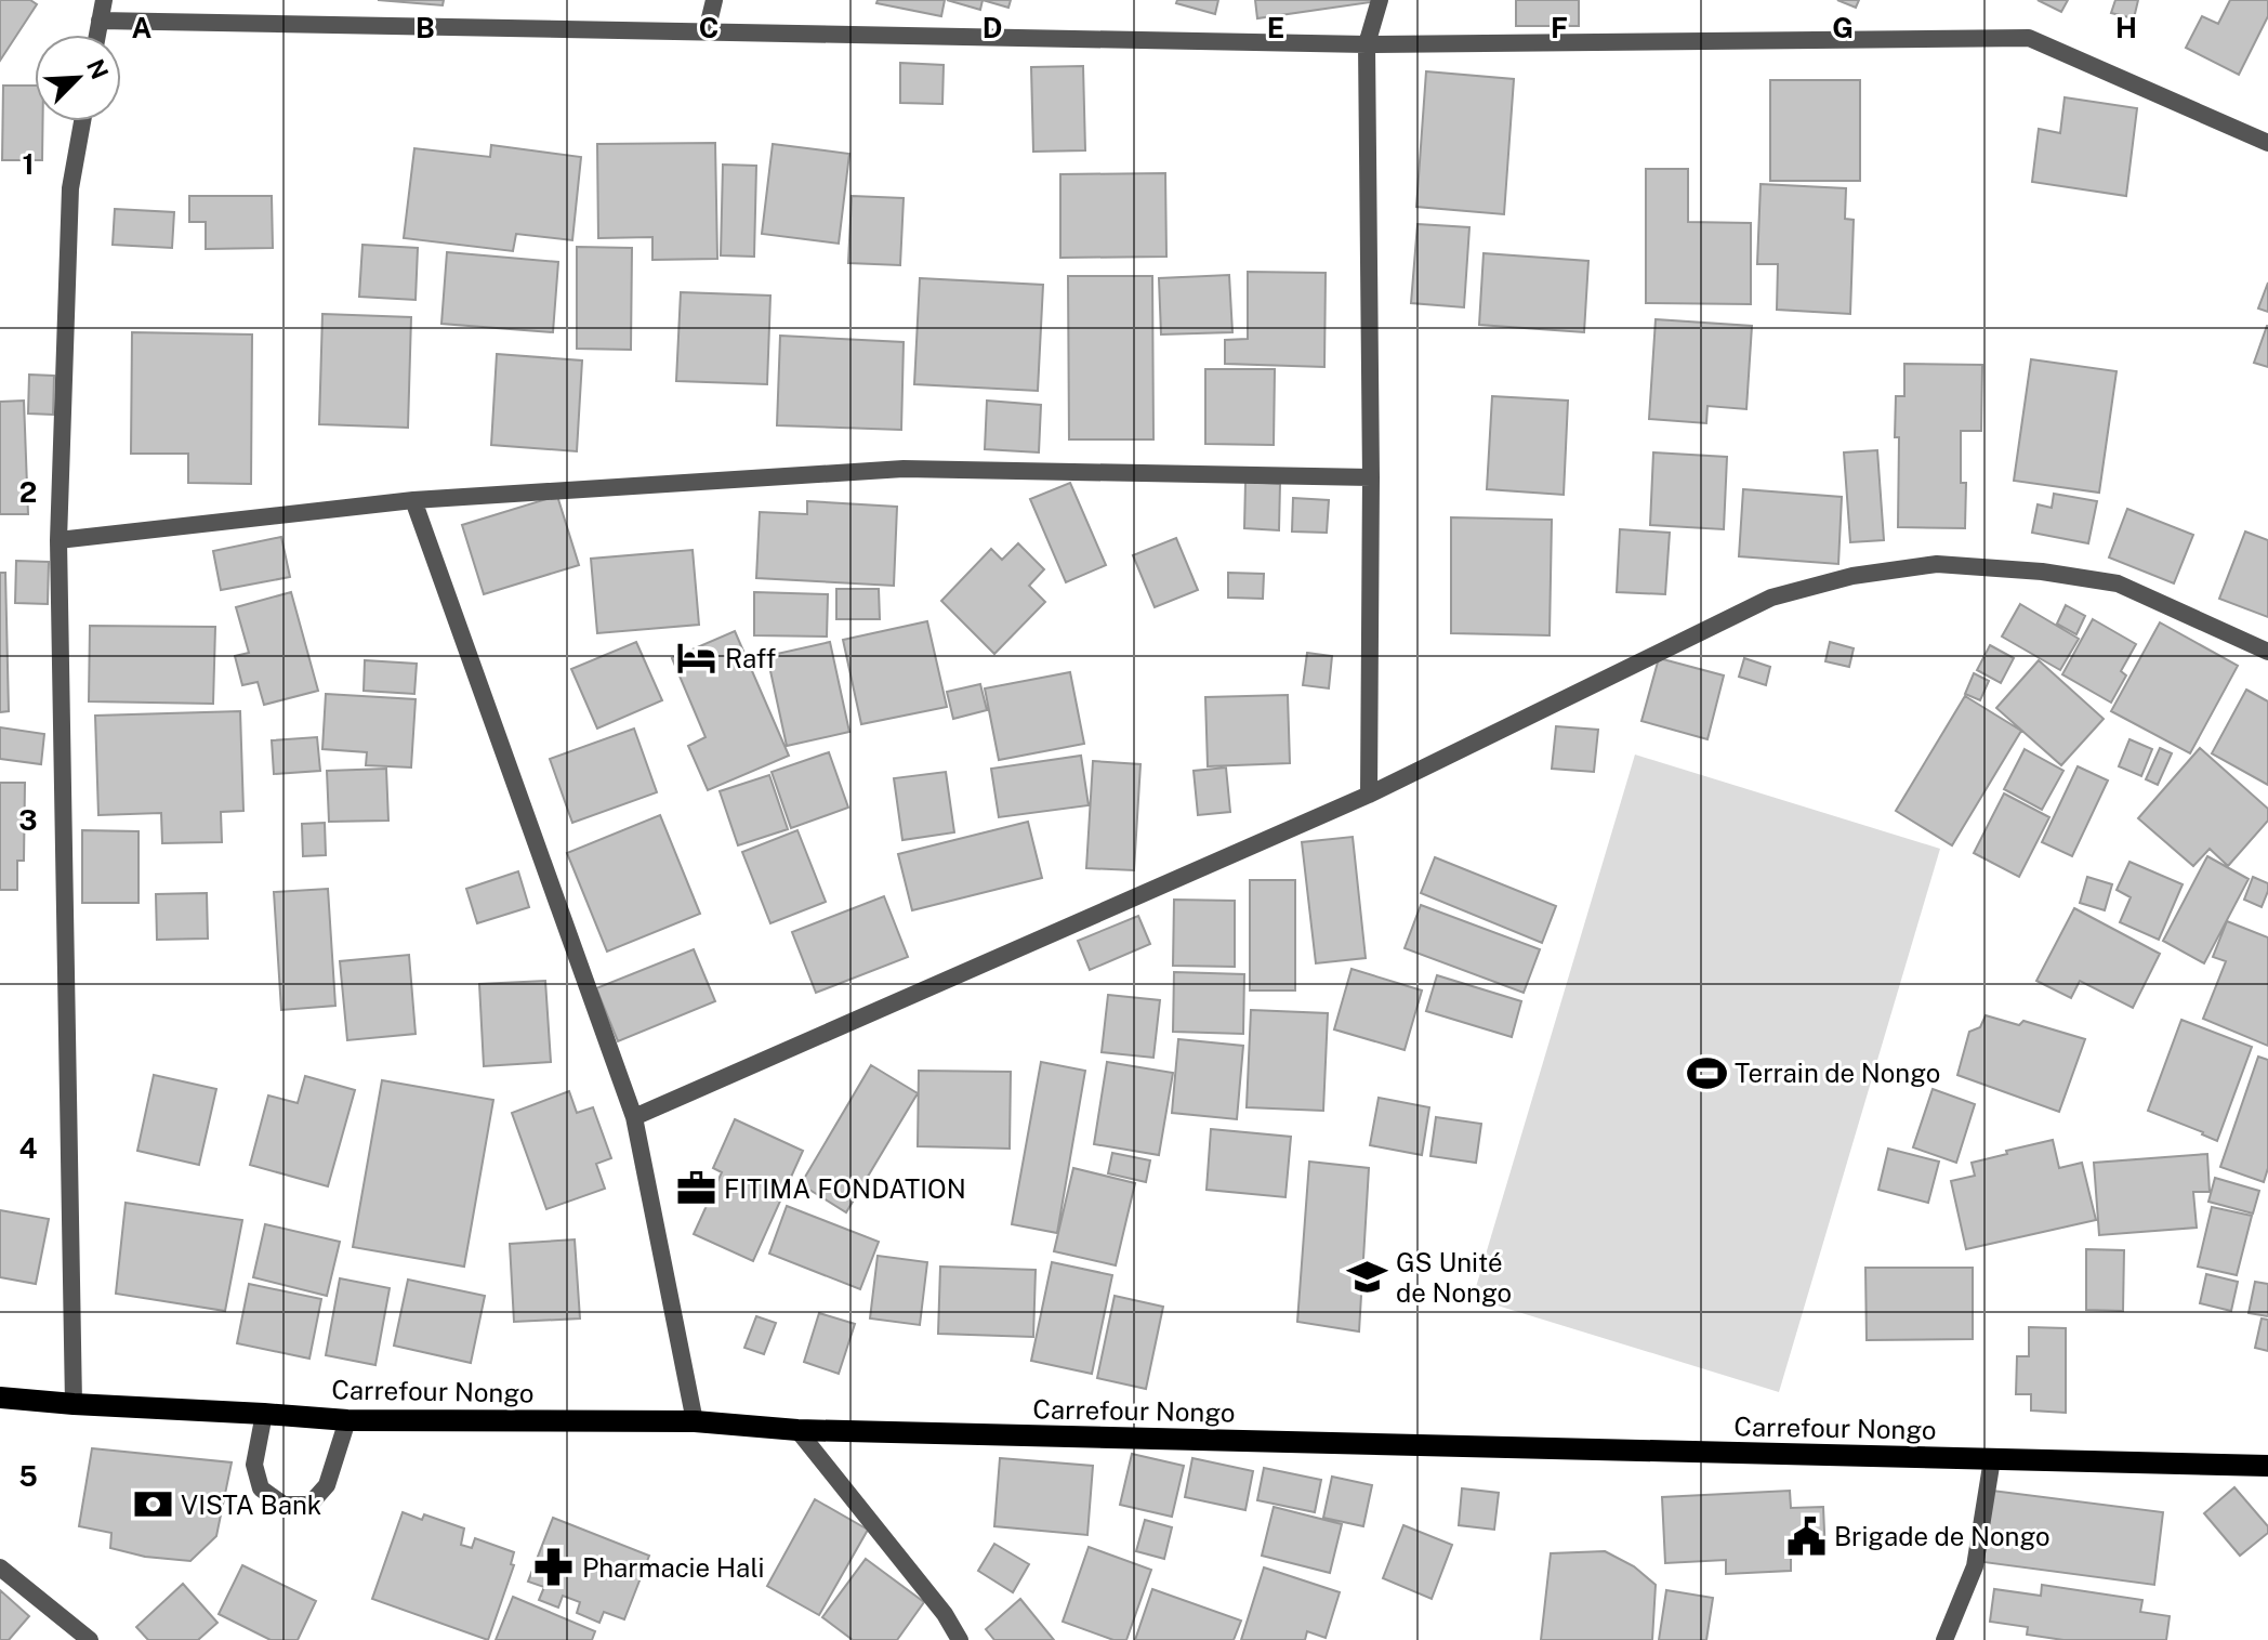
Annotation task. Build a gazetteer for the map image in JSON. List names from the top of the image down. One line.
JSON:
{"streets":{"main road":["Carrefour Nongo"]},"places":{"hotel":["Raff"],"sports":["Terrain de Nongo"],"office":["FITIMA FONDATION"],"school or university":["GS Unité de Nongo"],"bank":["VISTA Bank"],"public building":["Brigade de Nongo"],"pharmacy":["Pharmacie Hali"]},"north":"top right","grid":{"columns":["A","B","C","D","E","F","G","H"],"rows":["1","2","3","4","5"]}}
